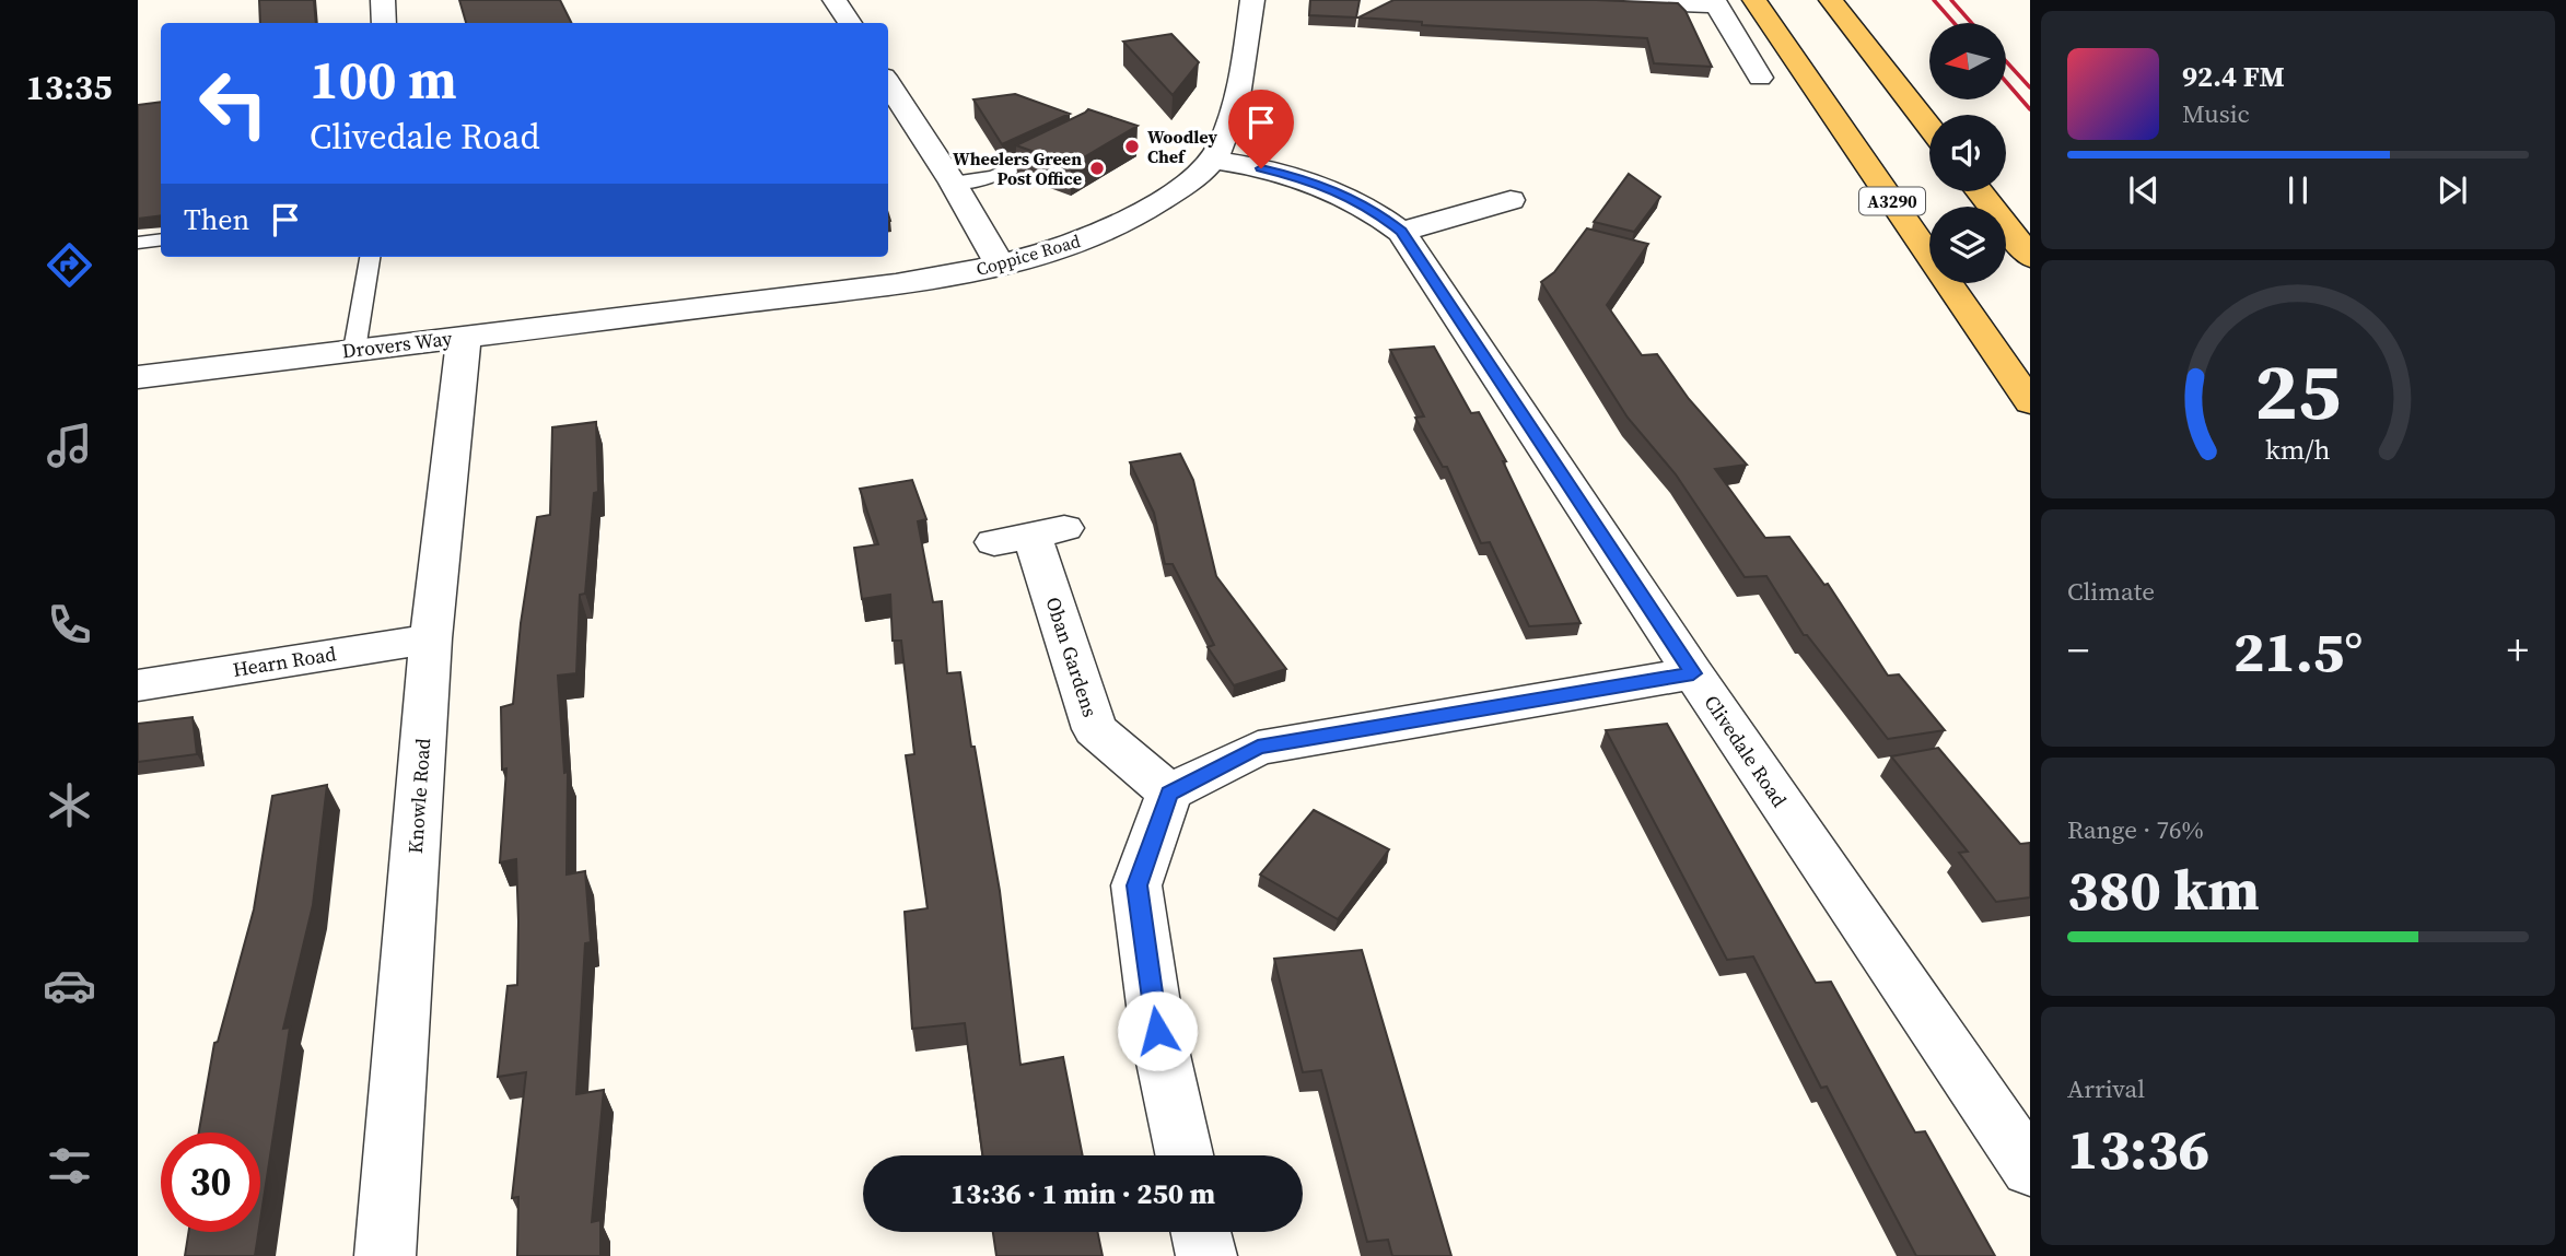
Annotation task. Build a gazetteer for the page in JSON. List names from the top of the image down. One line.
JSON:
{"streets":{"main road":["A3290"],"street":["Coppice Road","Drovers Way","Oban Gardens","Hearn Road","Clivedale Road","Knowle Road"]},"crossings":[["Coppice Road","Drovers Way"],["Coppice Road","Clivedale Road"],["Drovers Way","Knowle Road"],["Hearn Road","Knowle Road"]],"places":["Woodley Chef","Wheelers Green Post Office"],"north":"left","page":{"tabs":"13:35","turn":["100 m","Clivedale Road"],"song":["92.4 FM","Music"],"then":"Then","tile":["Climate",["Range · 76%","380 km"],["Arrival","13:36"]],"heat":["−","21.5°","+"],"limit":"30","trip":"13:36 · 1 min · 250 m","gauge":["25","km/h"]}}
